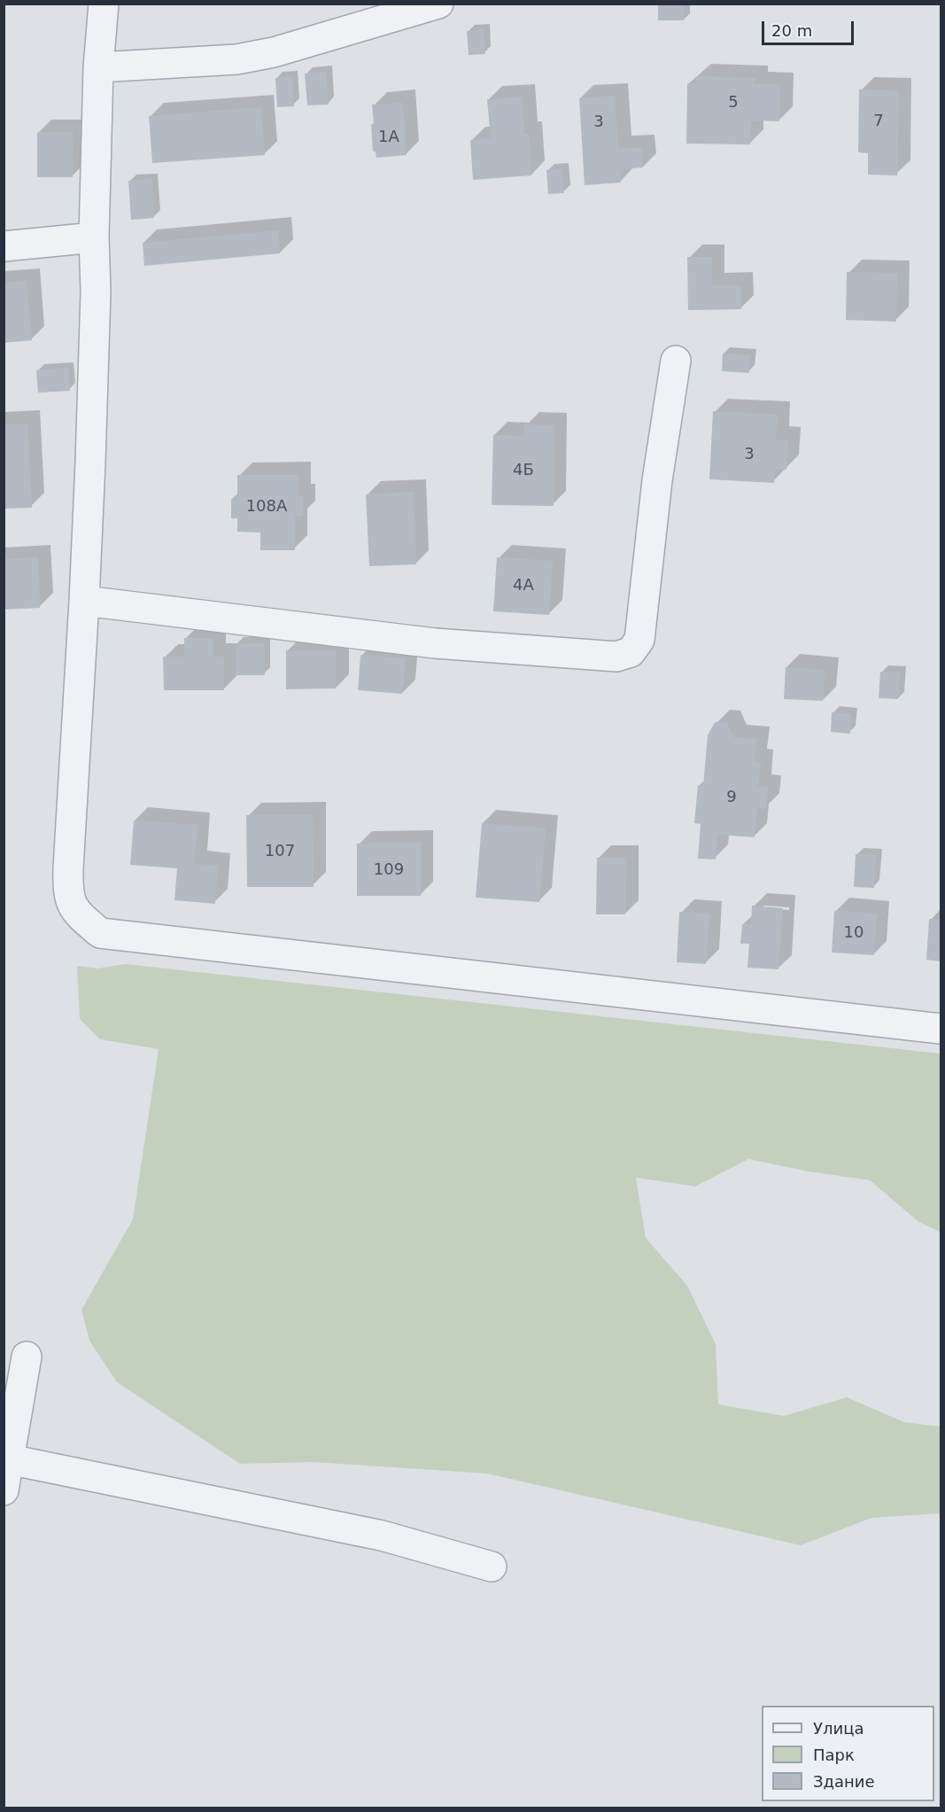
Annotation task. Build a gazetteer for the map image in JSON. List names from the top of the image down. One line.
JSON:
{"house_numbers":["5","7","3","1А","3","4Б","108А","4А","9","107","109","10"],"legend":["Улица","Парк","Здание"],"scale_bar":"20 m"}
